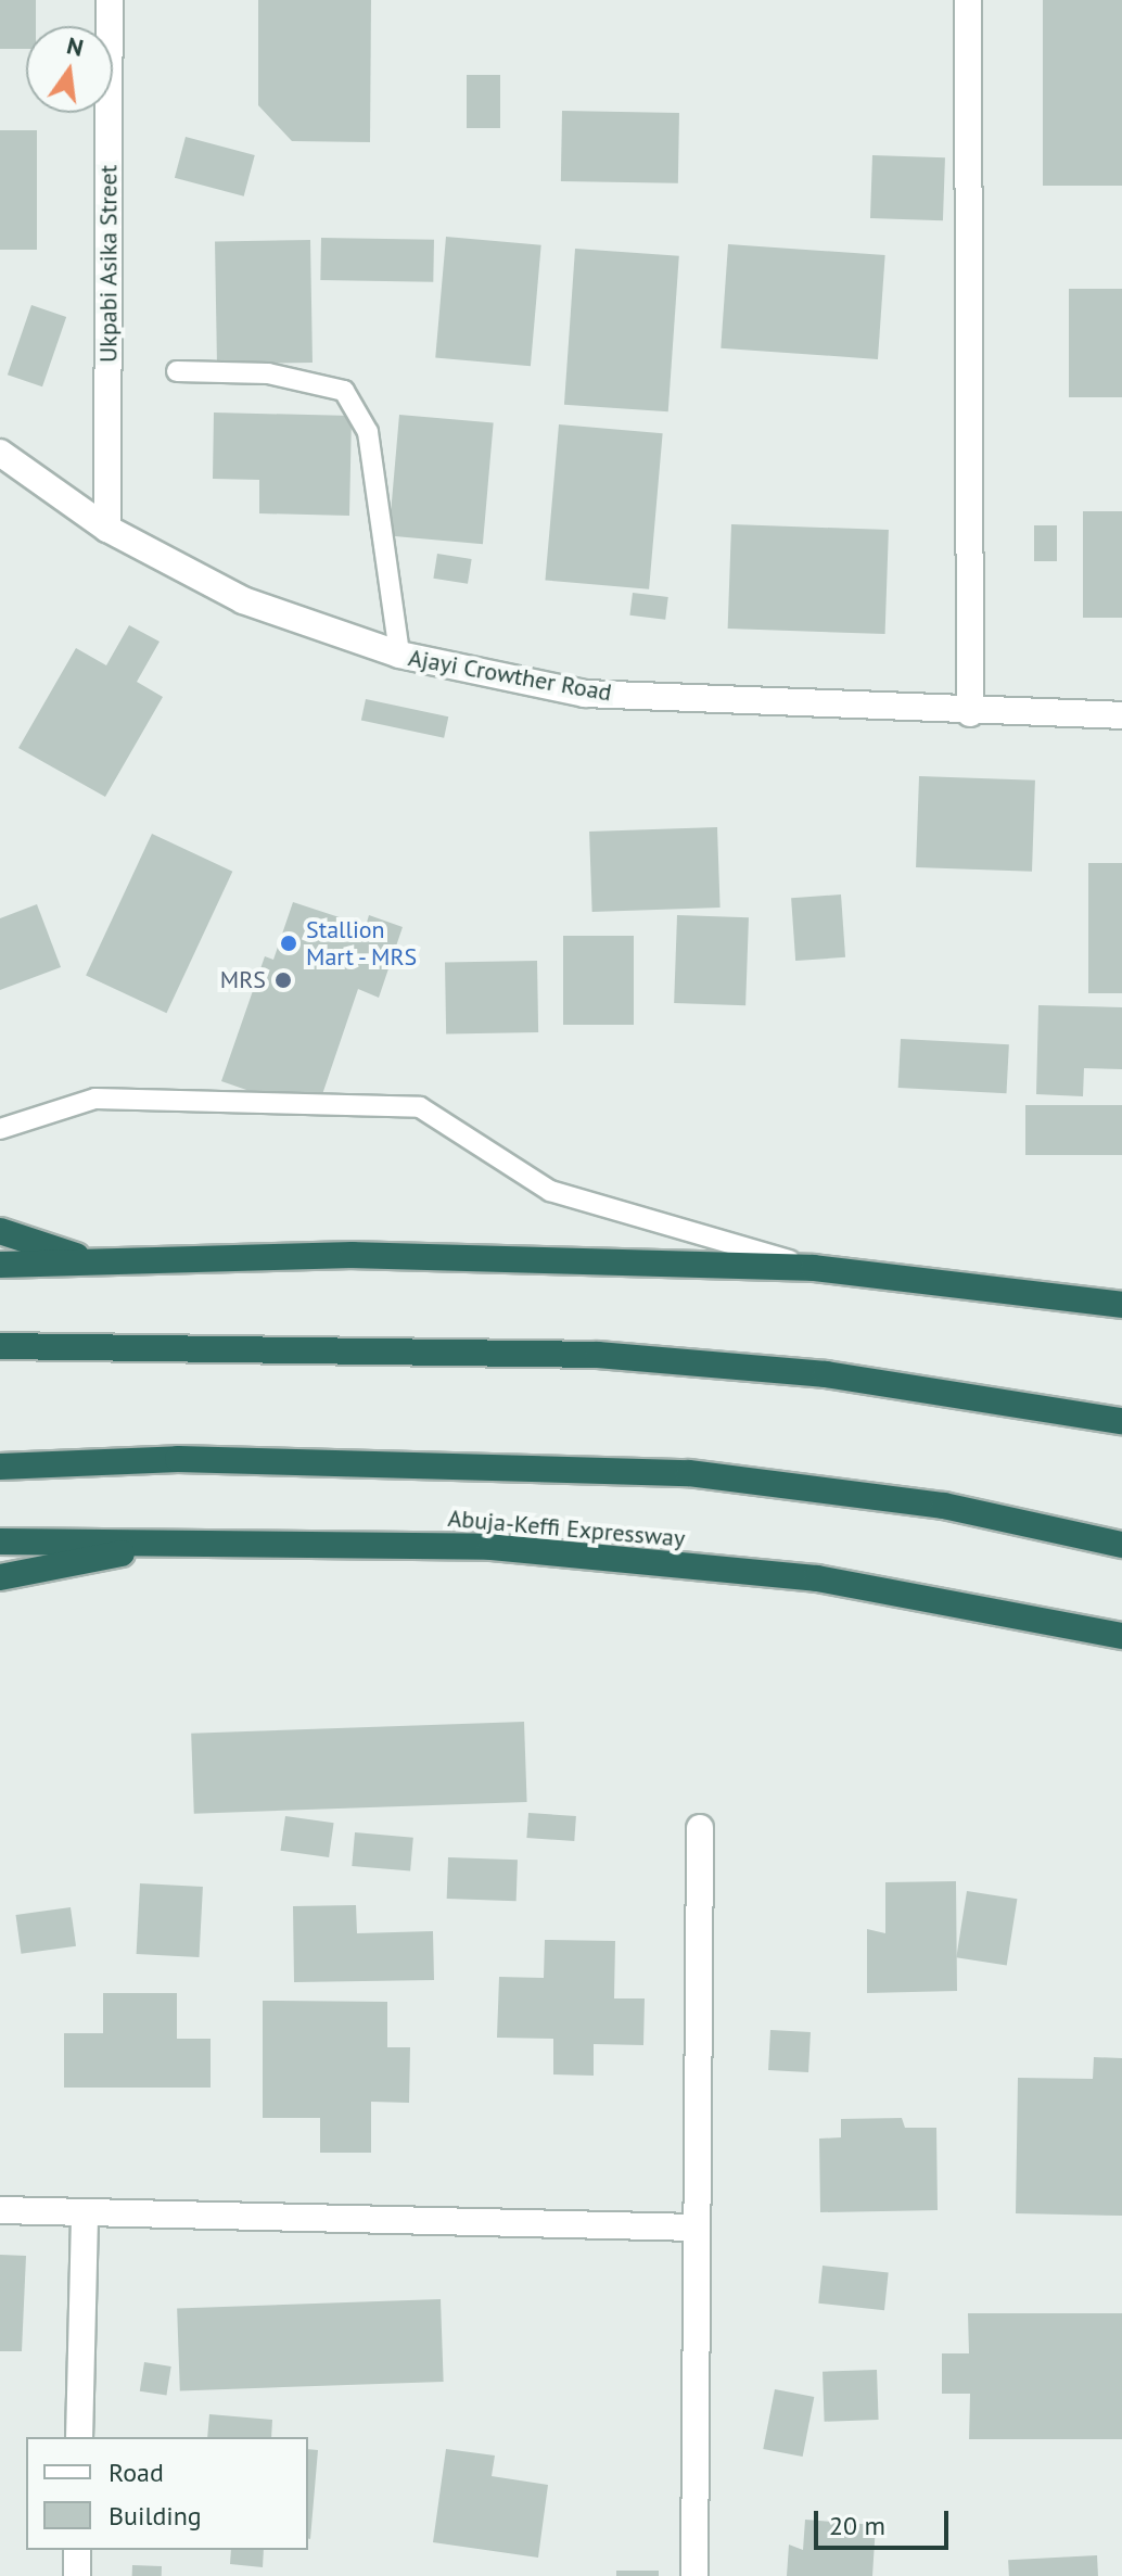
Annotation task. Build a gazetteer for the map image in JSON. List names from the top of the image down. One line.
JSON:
{"streets":{"highway":["Abuja-Keffi Expressway"],"street":["Ukpabi Asika Street","Ajayi Crowther Road"]},"crossings":[["Ukpabi Asika Street","Ajayi Crowther Road"]],"places":["Stallion Mart - MRS","MRS"],"legend":["Road","Building"],"scale_bar":"20 m","north":"top"}
